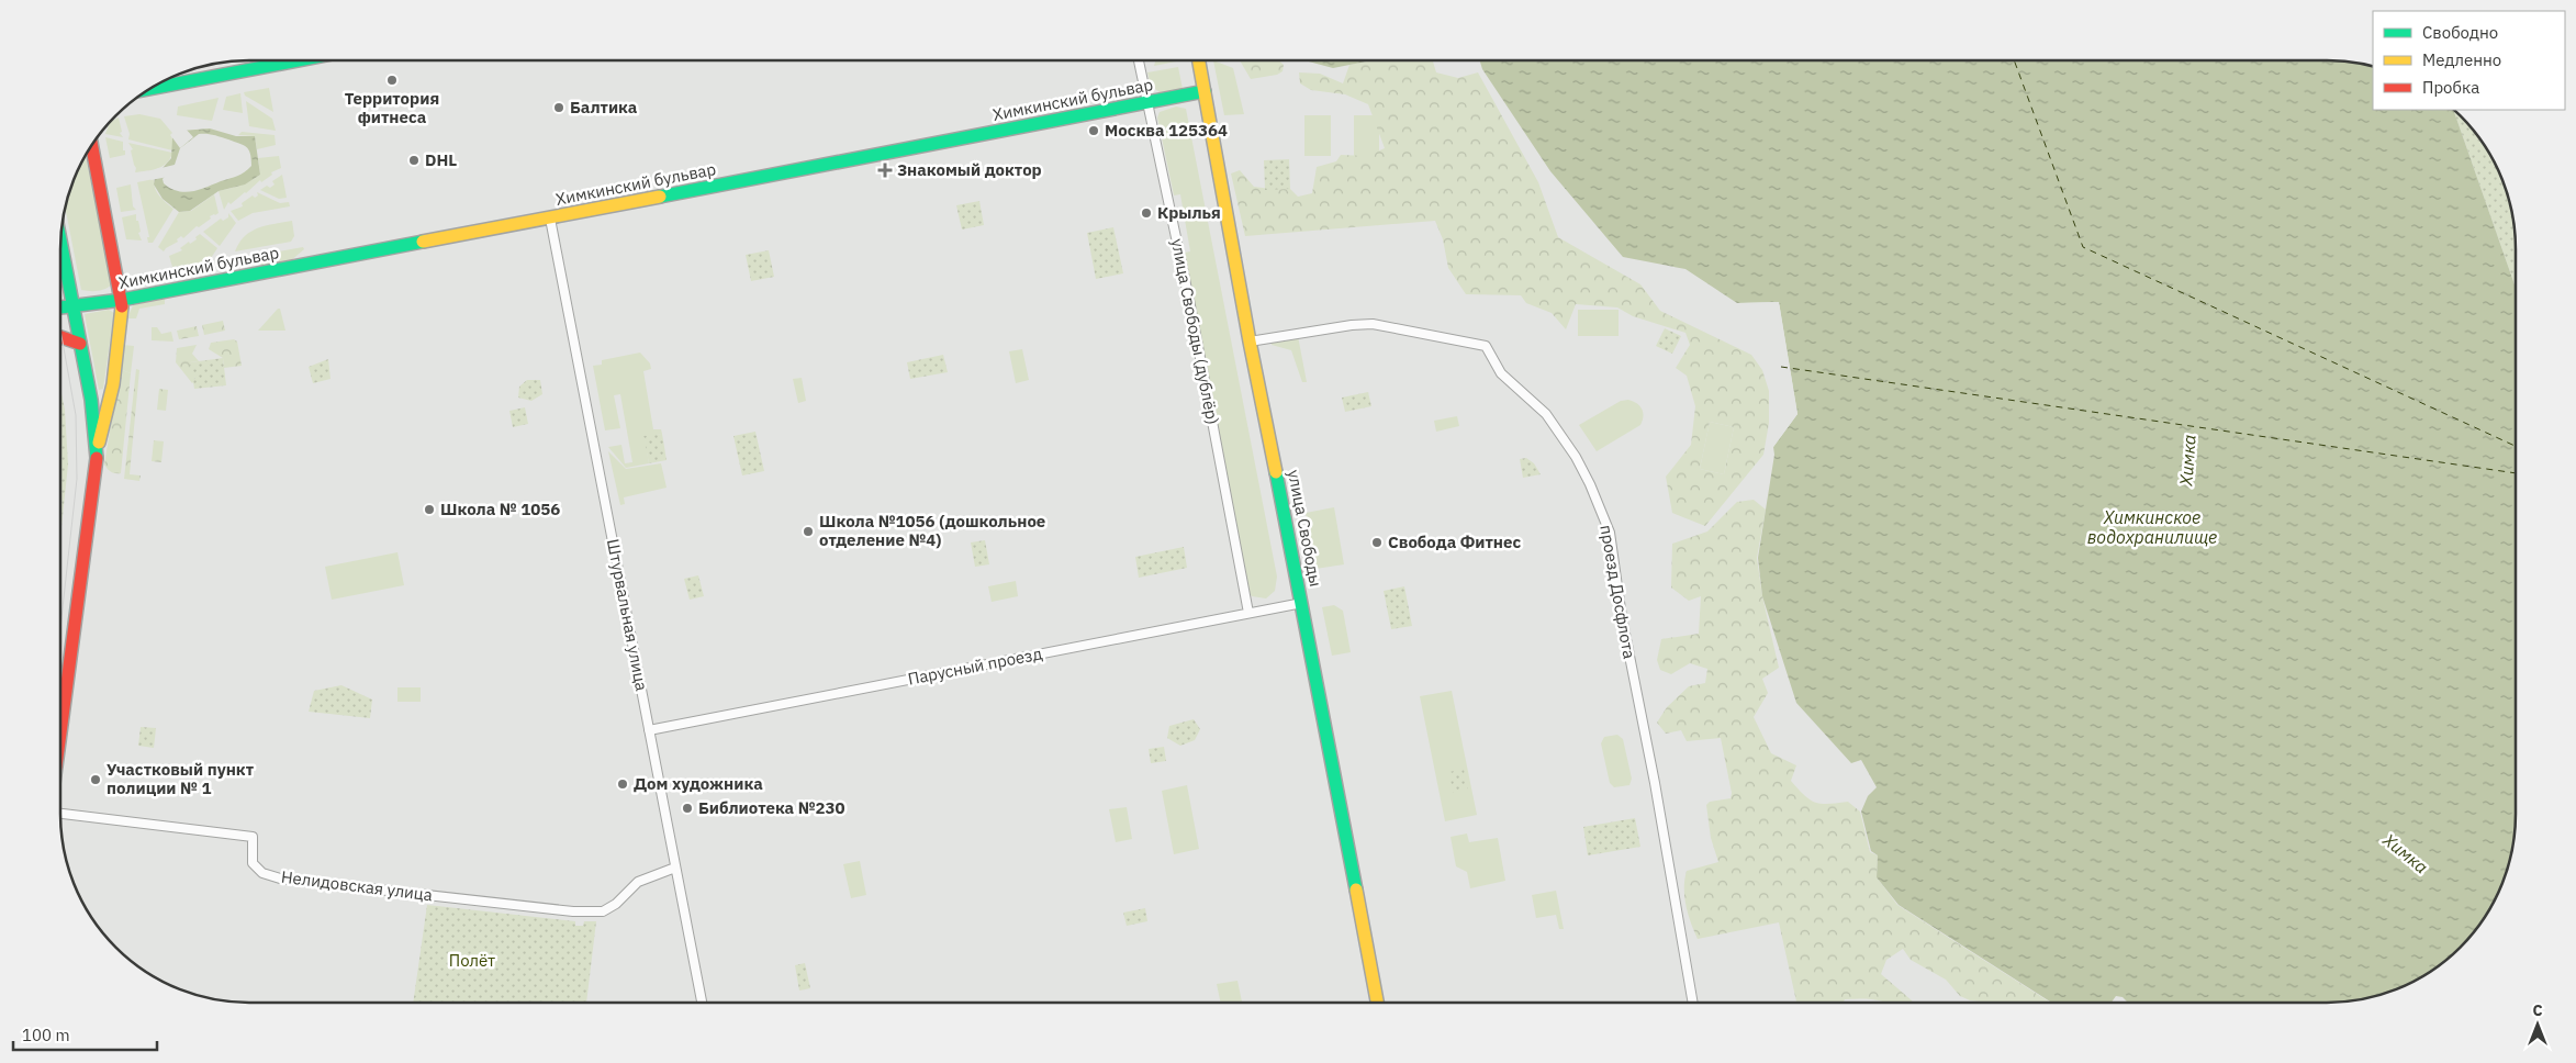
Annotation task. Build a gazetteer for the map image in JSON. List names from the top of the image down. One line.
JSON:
{"streets":{"main road":["Химкинский бульвар","улица Свободы"],"street":["улица Свободы (дублёр)","проезд Досфлота","Штурвальная улица","Парусный проезд","Нелидовская улица"]},"crossings":[["Химкинский бульвар","улица Свободы (дублёр)"],["Химкинский бульвар","улица Свободы"],["Химкинский бульвар","Штурвальная улица"],["улица Свободы (дублёр)","Парусный проезд"],["улица Свободы","проезд Досфлота"],["улица Свободы","Парусный проезд"],["Штурвальная улица","Парусный проезд"],["Штурвальная улица","Нелидовская улица"]],"water":["Химка","Химкинское водохранилище"],"parks":["Полёт"],"places":{"other":["Территория фитнеса","Балтика","Москва 125364","DHL","Крылья","Школа № 1056","Школа №1056 (дошкольное отделение №4)","Свобода Фитнес","Участковый пункт полиции № 1","Дом художника","Библиотека №230"],"health":["Знакомый доктор"]},"legend":["Свободно","Медленно","Пробка"],"scale_bar":"100 m","north":"top"}
